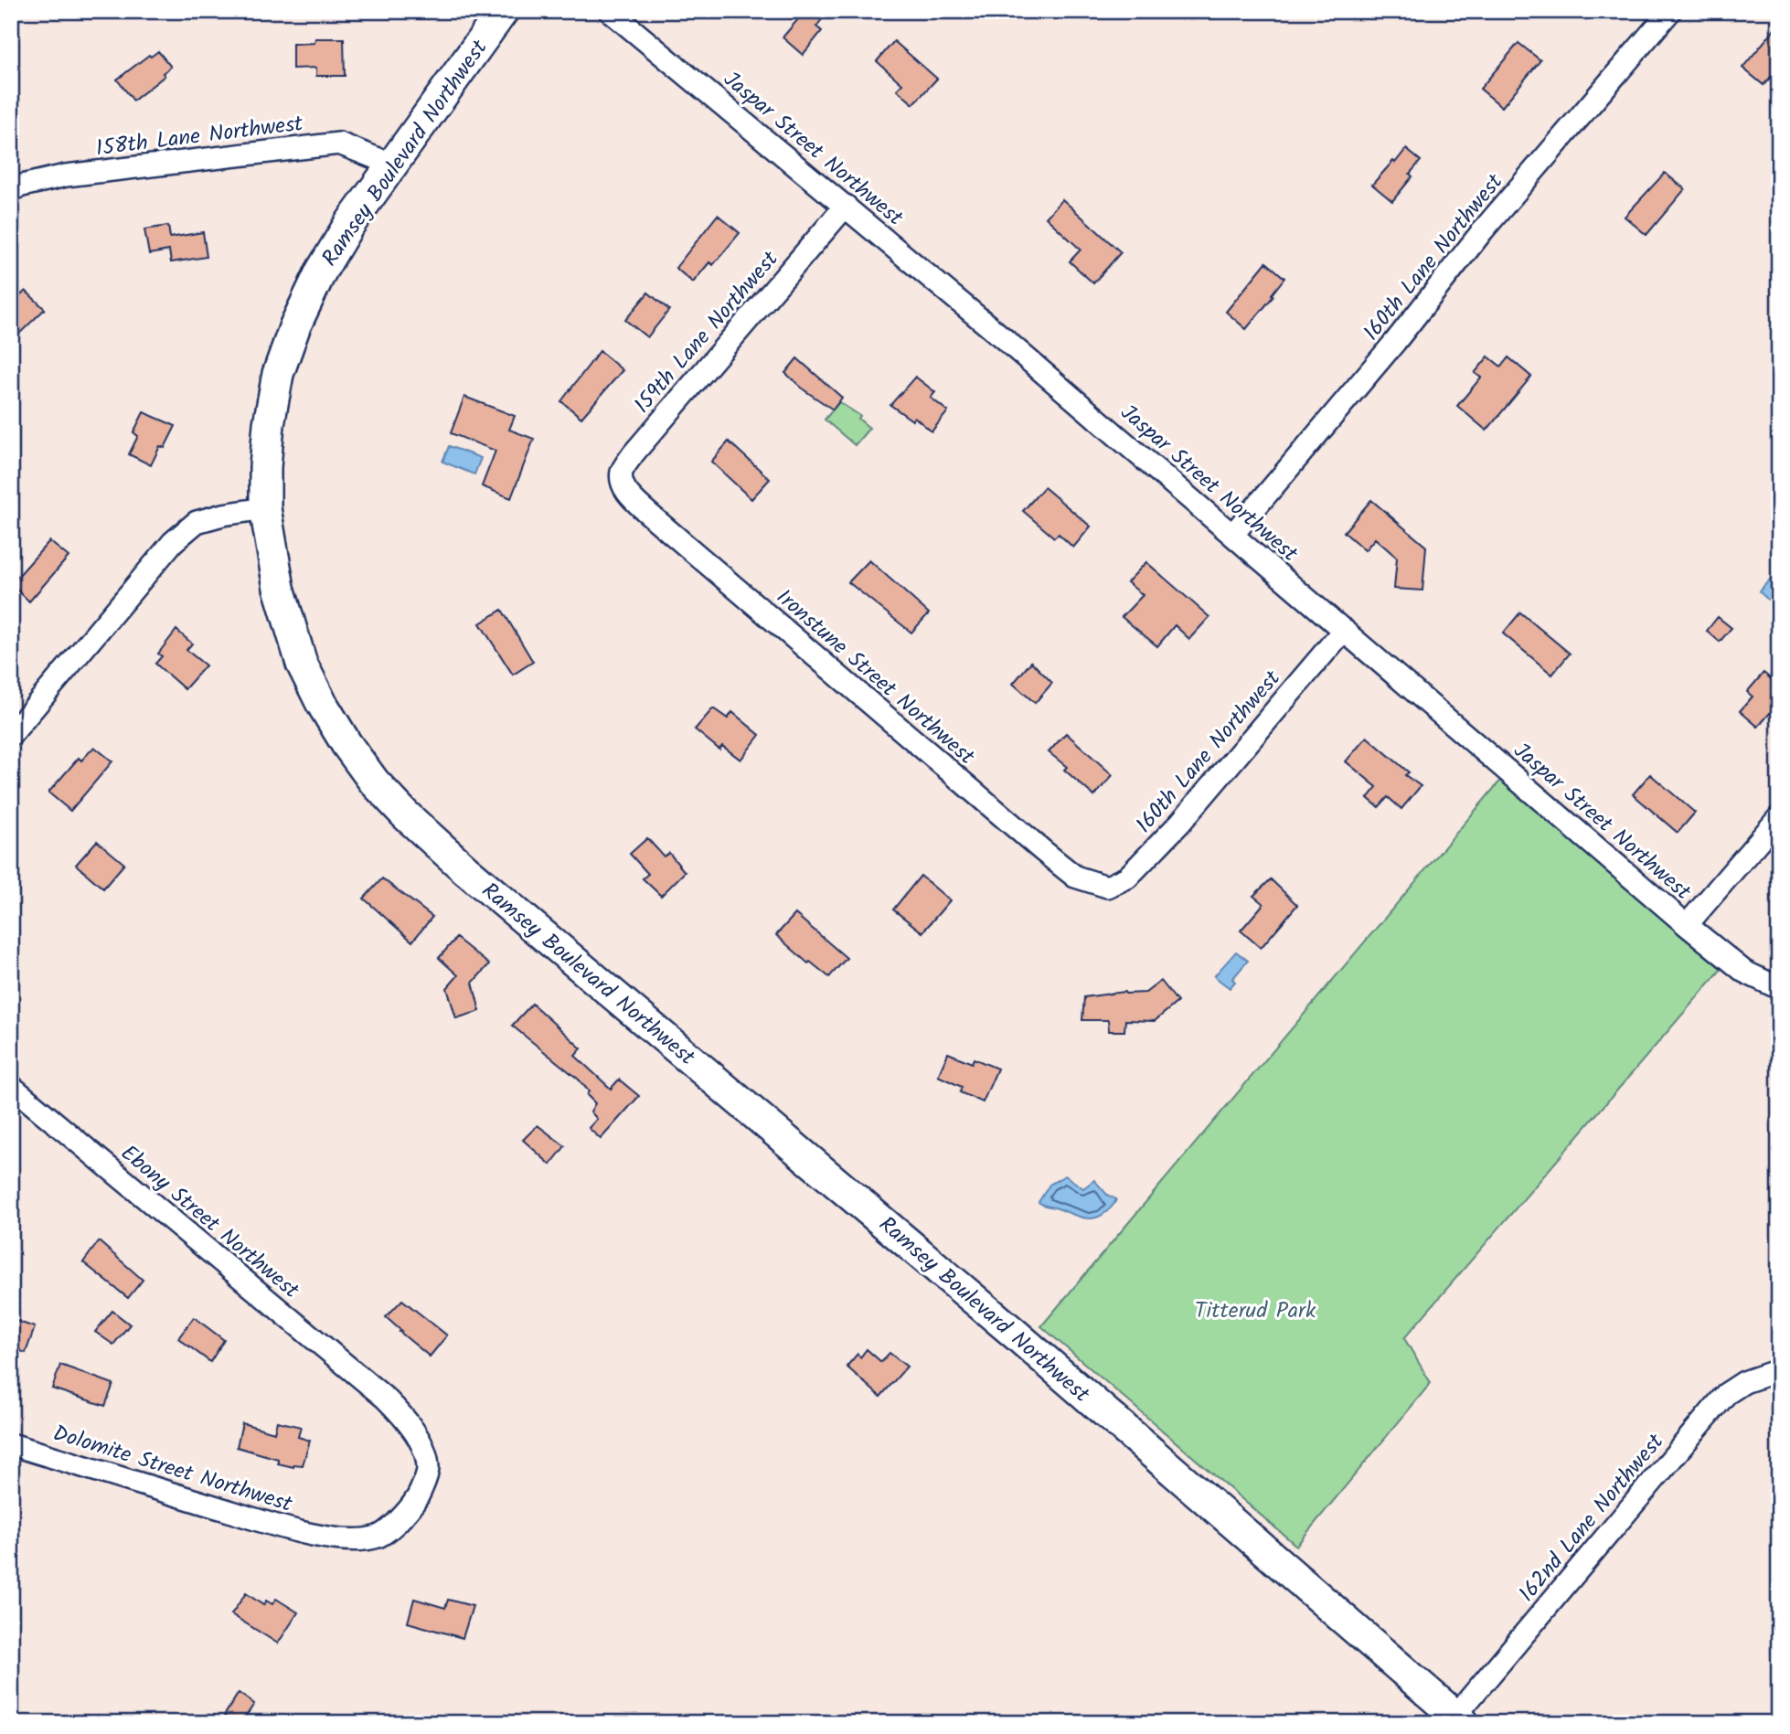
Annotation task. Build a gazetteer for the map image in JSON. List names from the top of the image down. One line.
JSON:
{"streets":{"street":["158th Lane Northwest","Jaspar Street Northwest","Ramsey Boulevard Northwest","160th Lane Northwest","159th Lane Northwest","Ironstune Street Northwest","Ebony Street Northwest","Dolomite Street Northwest","162nd Lane Northwest"]},"crossings":[["158th Lane Northwest","Ramsey Boulevard Northwest"],["Jaspar Street Northwest","160th Lane Northwest"],["Jaspar Street Northwest","159th Lane Northwest"],["Ramsey Boulevard Northwest","162nd Lane Northwest"],["160th Lane Northwest","Ironstune Street Northwest"],["159th Lane Northwest","Ironstune Street Northwest"],["Ebony Street Northwest","Dolomite Street Northwest"]],"parks":["Titterud Park"]}
